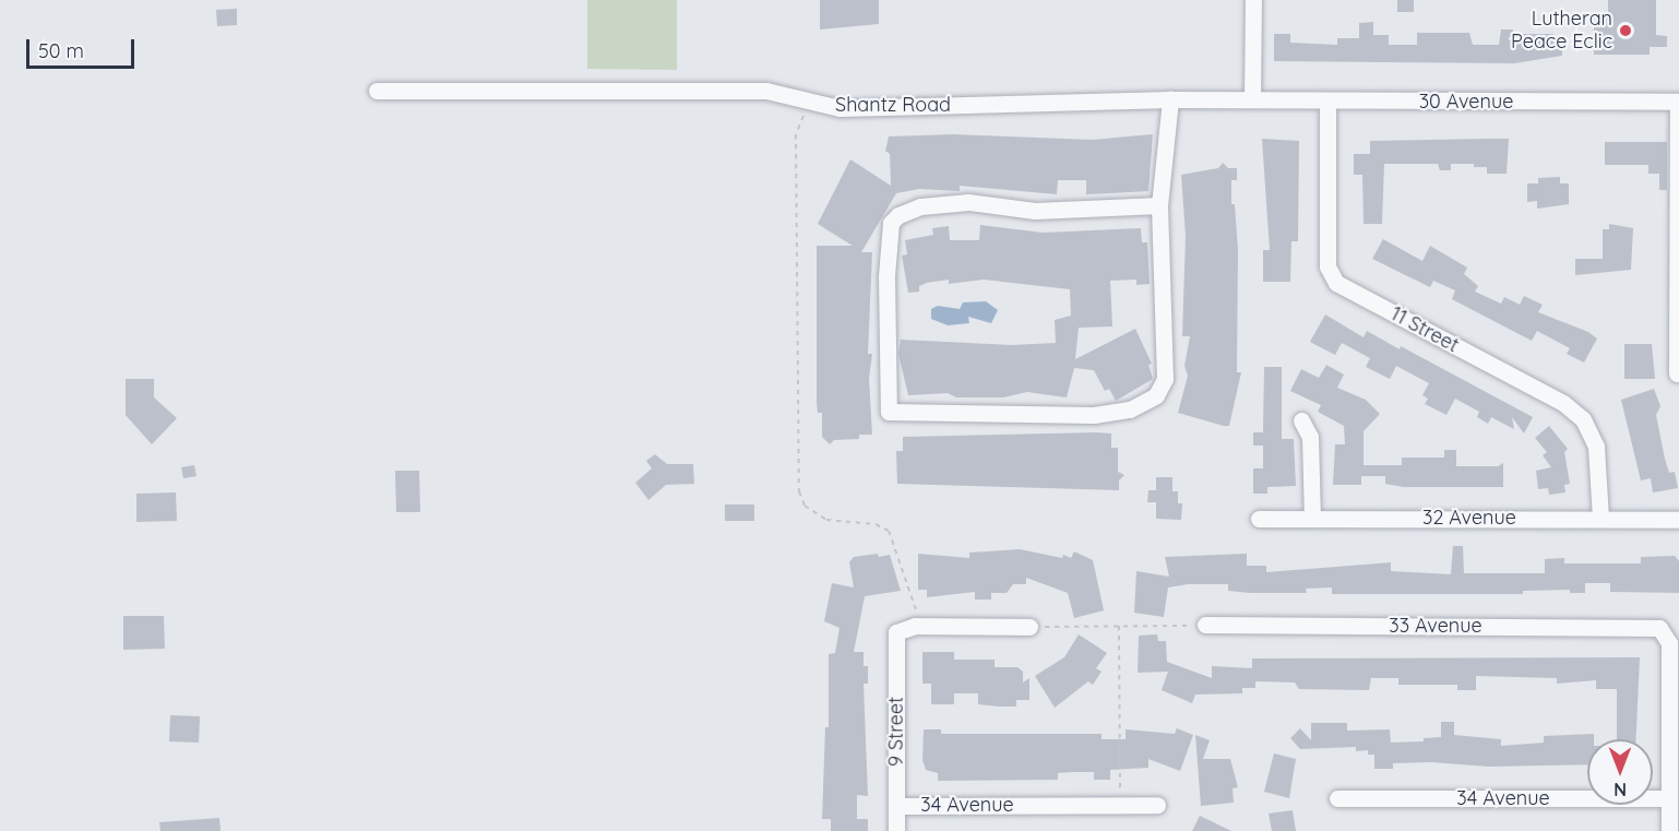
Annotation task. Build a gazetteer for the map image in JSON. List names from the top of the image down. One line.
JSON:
{"streets":{"street":["30 Avenue","Shantz Road","11 Street","32 Avenue","33 Avenue","9 Street","34 Avenue"]},"crossings":[["30 Avenue","Shantz Road"],["30 Avenue","11 Street"],["11 Street","32 Avenue"],["33 Avenue","34 Avenue"],["9 Street","34 Avenue"]],"places":["Lutheran Peace Eclic"],"scale_bar":"50 m","north":"bottom"}
